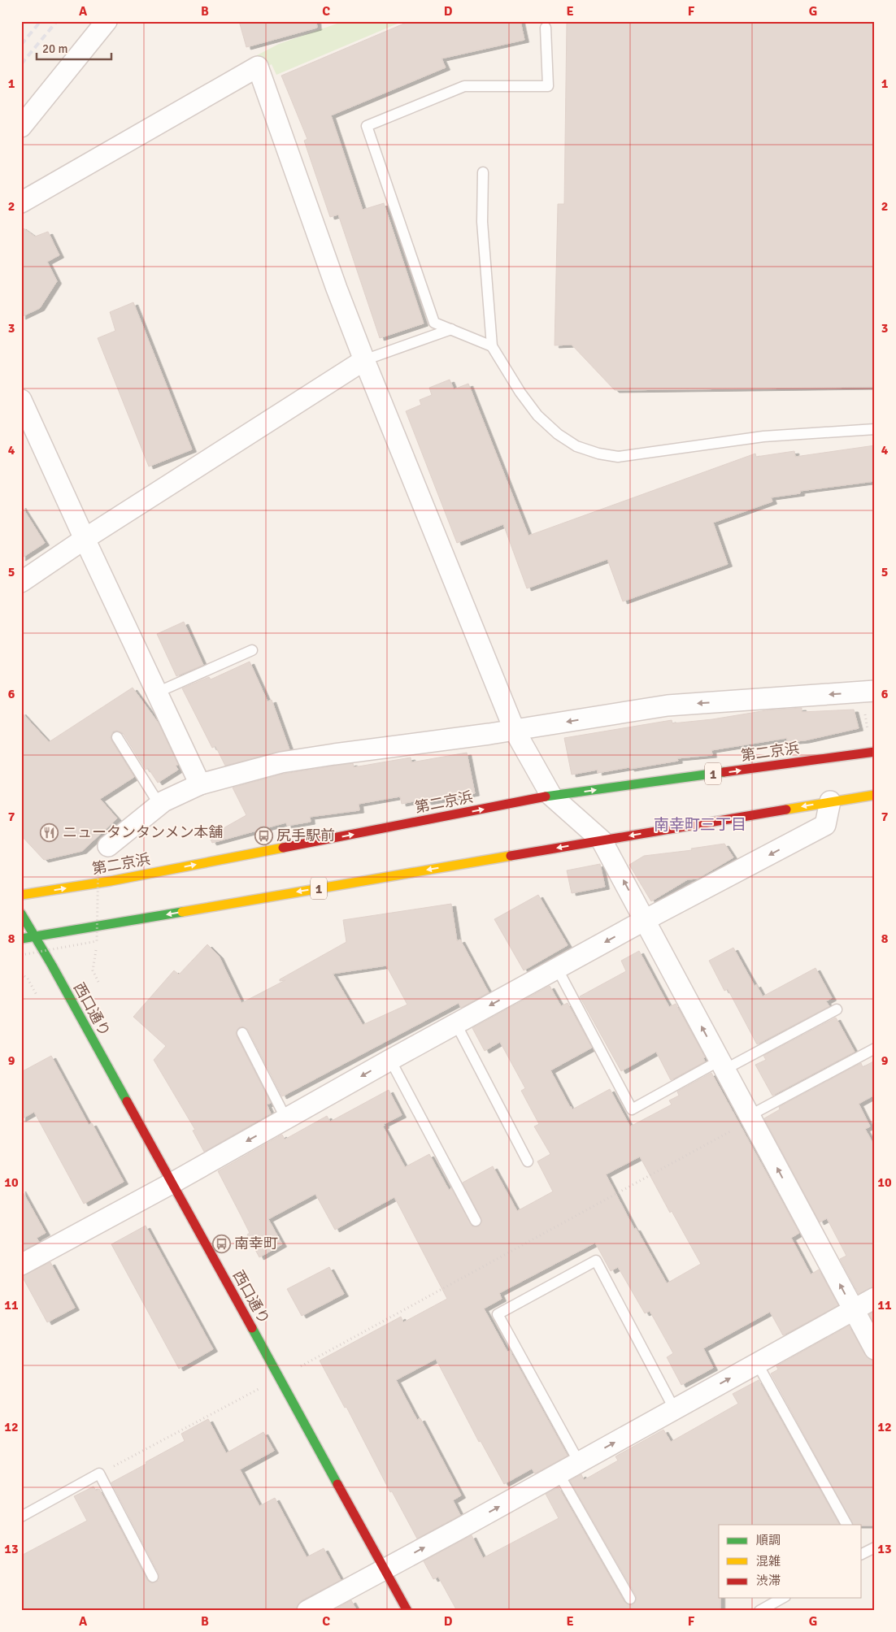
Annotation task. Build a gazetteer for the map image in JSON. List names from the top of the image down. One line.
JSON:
{"streets":{"main road":["第二京浜","1","西口通り"]},"crossings":[["1","西口通り"]],"districts":["南幸町三丁目"],"places":{"restaurant":["ニュータンタンメン本舗"],"bus stop":["尻手駅前","南幸町"]},"legend":["順調","混雑","渋滞"],"scale_bar":"20 m","grid":{"columns":["A","B","C","D","E","F","G"],"rows":["1","2","3","4","5","6","7","8","9","10","11","12","13"]}}
